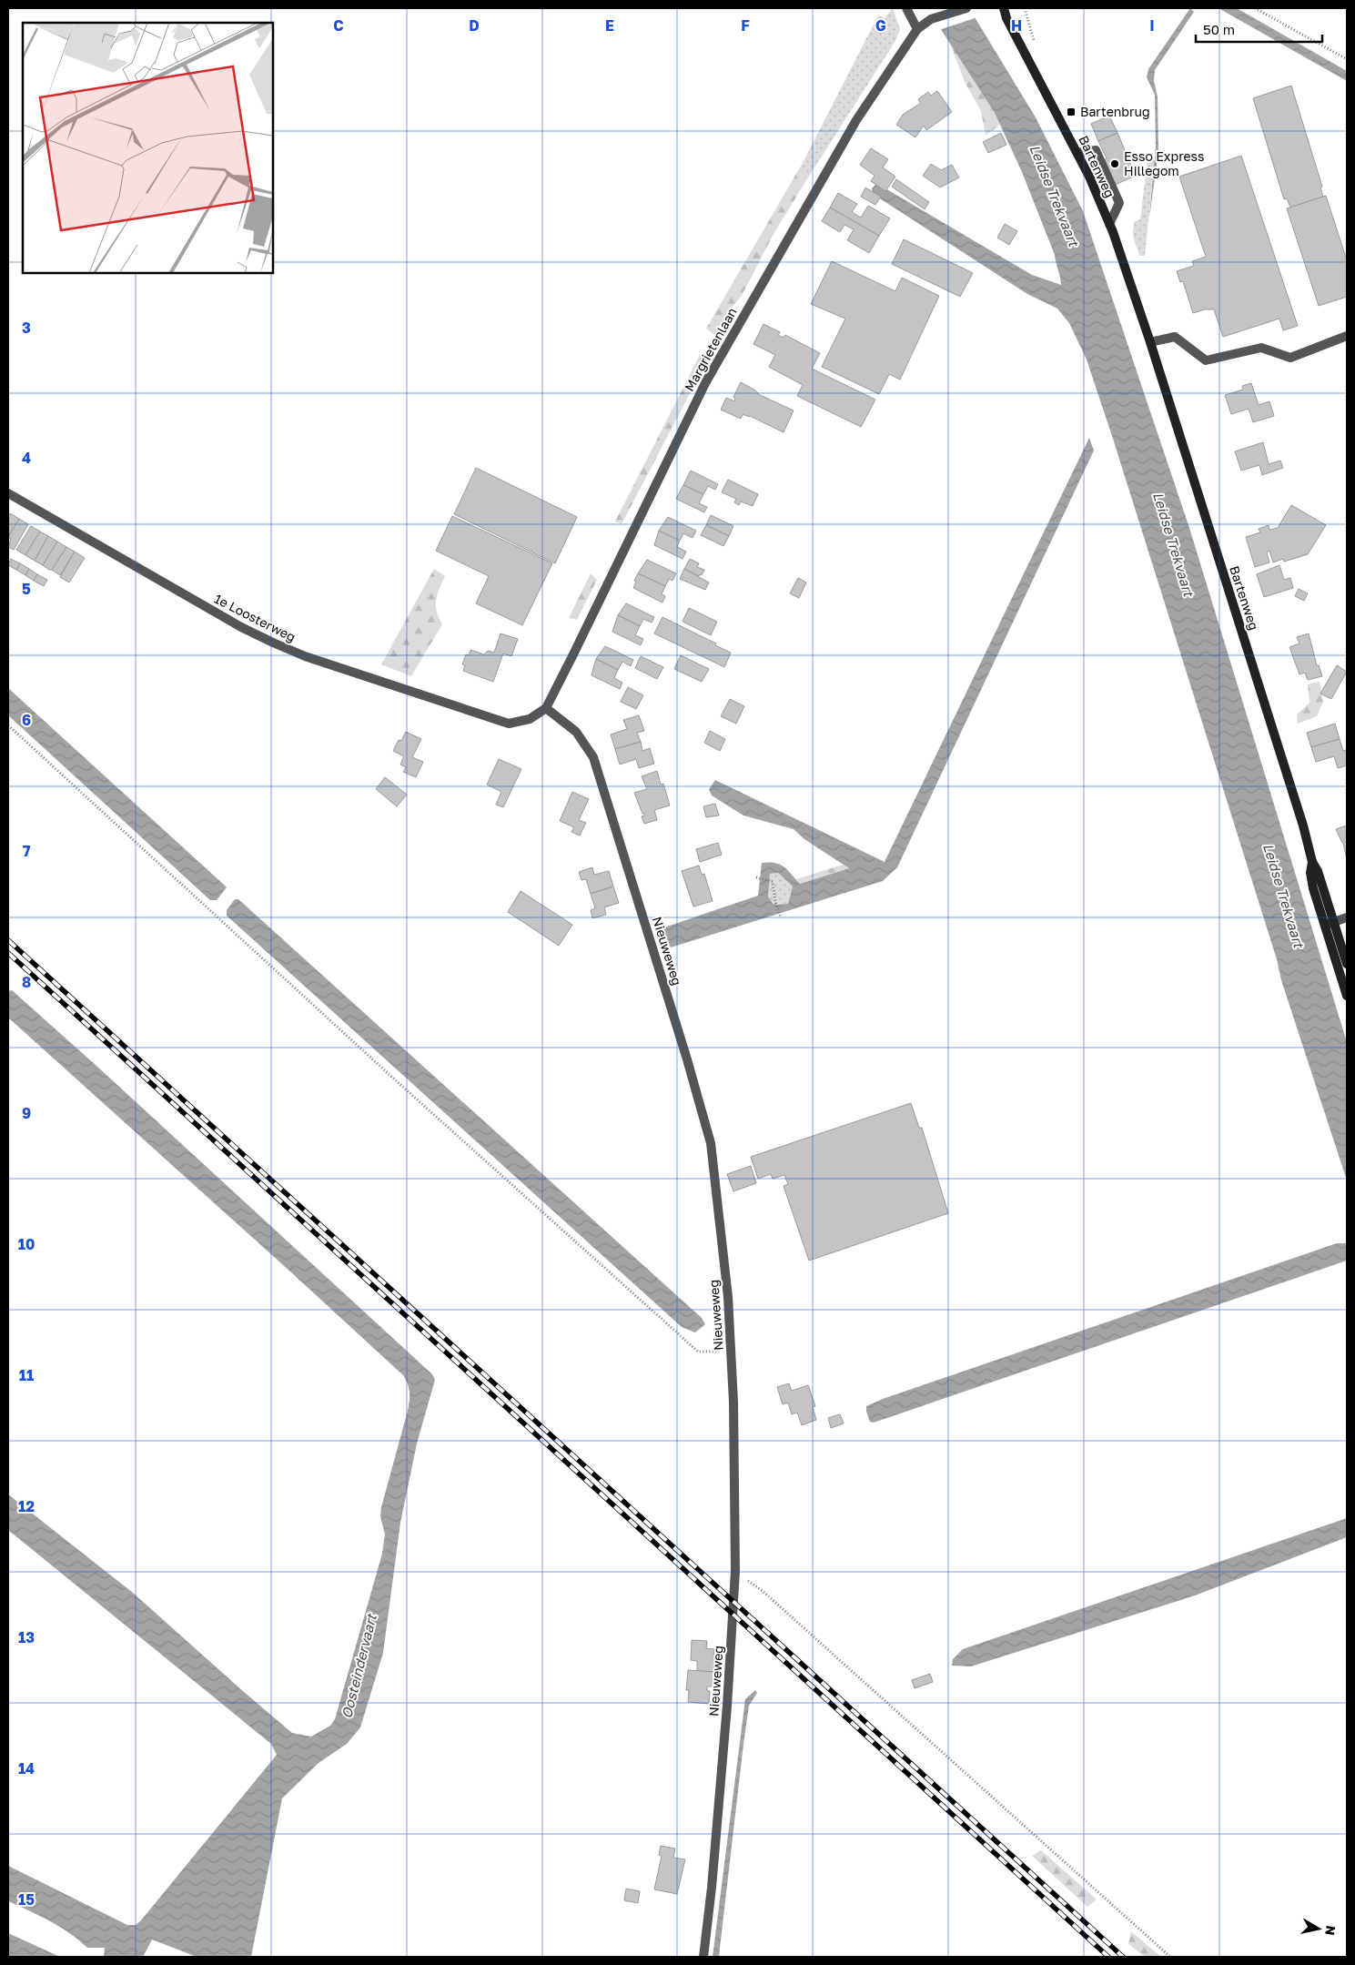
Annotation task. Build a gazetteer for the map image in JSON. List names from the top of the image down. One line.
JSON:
{"streets":{"main road":["Bartenweg"],"street":["Margrietenlaan","1e Loosterweg","Nieuweweg"]},"crossings":[["Margrietenlaan","1e Loosterweg"],["Margrietenlaan","Nieuweweg"],["1e Loosterweg","Nieuweweg"]],"water":["Leidse Trekvaart","Oosteindervaart"],"places":{"transit":["Bartenbrug"],"other":["Esso Express Hillegom"]},"scale_bar":"50 m","north":"right","grid":{"columns":["C","D","E","F","G","H","I"],"rows":["3","4","5","6","7","8","9","10","11","12","13","14","15"]}}
